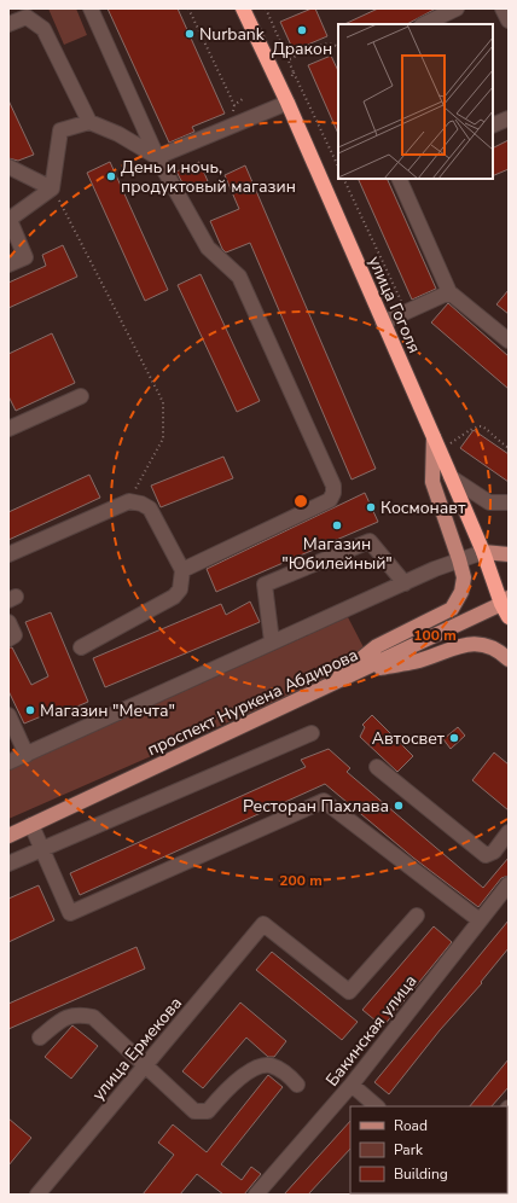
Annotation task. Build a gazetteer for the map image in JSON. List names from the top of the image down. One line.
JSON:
{"streets":{"highway":["улица Гоголя"],"main road":["проспект Нуркена Абдирова"],"street":["Бакинская улица","улица Ермекова"]},"crossings":[["улица Гоголя","проспект Нуркена Абдирова"]],"places":["Дракон","Nurbank","День и ночь, продуктовый магазин","Космонавт","Магазин \"Юбилейный\"","Магазин \"Мечта\"","Автосвет","Ресторан Пахлава"],"legend":["Road","Park","Building"],"rings":["100 m","200 m"]}
